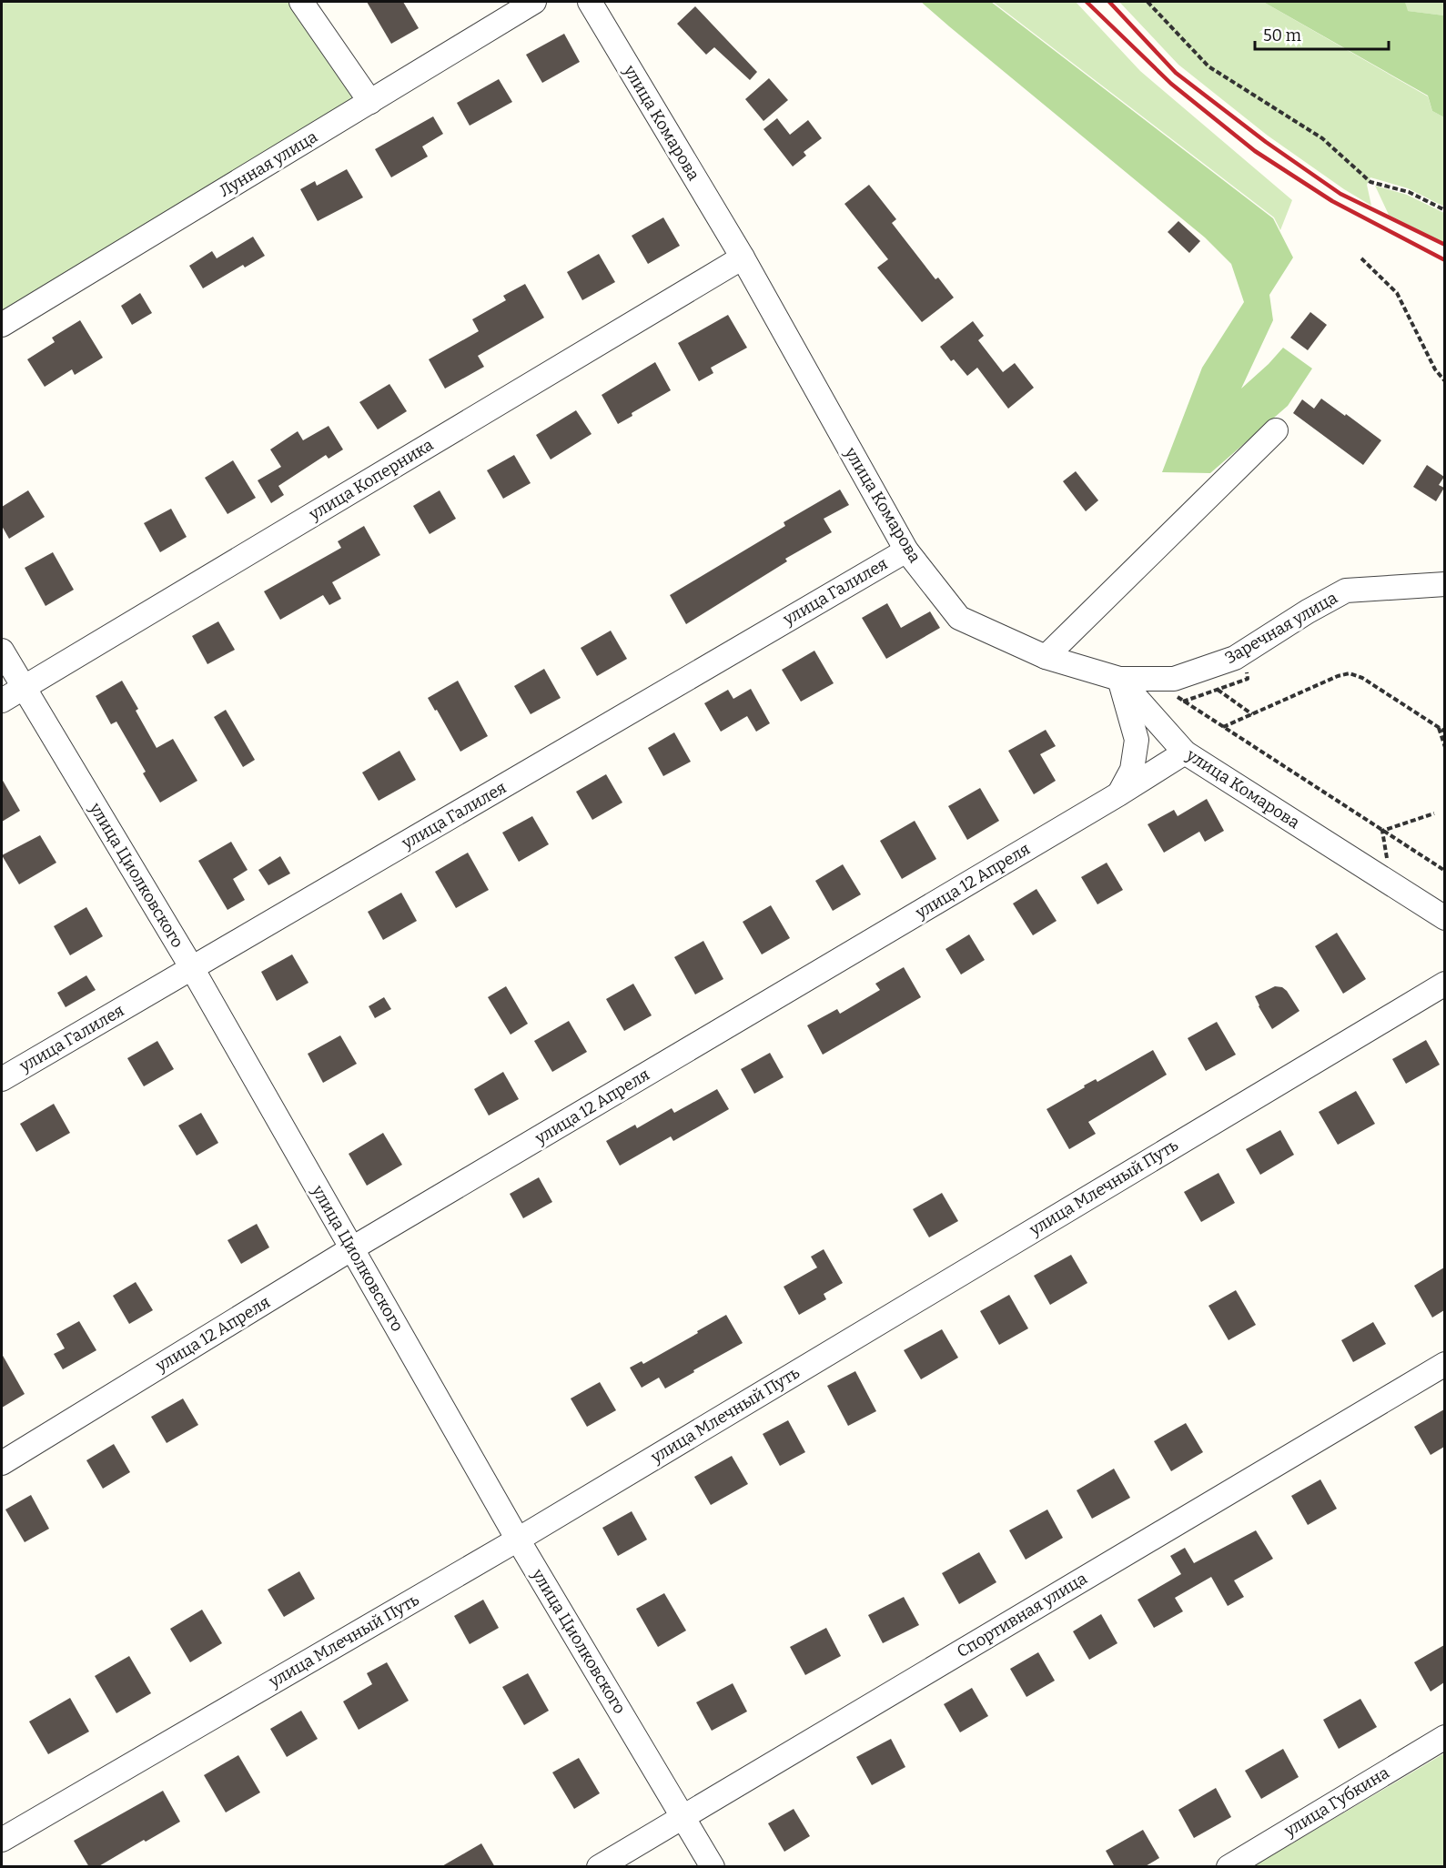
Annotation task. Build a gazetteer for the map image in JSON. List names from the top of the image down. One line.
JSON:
{"streets":{"street":["улица Комарова","Лунная улица","улица Коперника","улица Галилея","Заречная улица","улица Циолковского","улица 12 Апреля","улица Млечный Путь","Спортивная улица","улица Губкина"]},"crossings":[["улица Комарова","улица Коперника"],["улица Комарова","улица Галилея"],["улица Комарова","Заречная улица"],["улица Комарова","улица 12 Апреля"],["улица Коперника","улица Циолковского"],["улица Галилея","улица Циолковского"],["улица Циолковского","улица 12 Апреля"],["улица Циолковского","улица Млечный Путь"],["улица Циолковского","Спортивная улица"]],"scale_bar":"50 m"}
